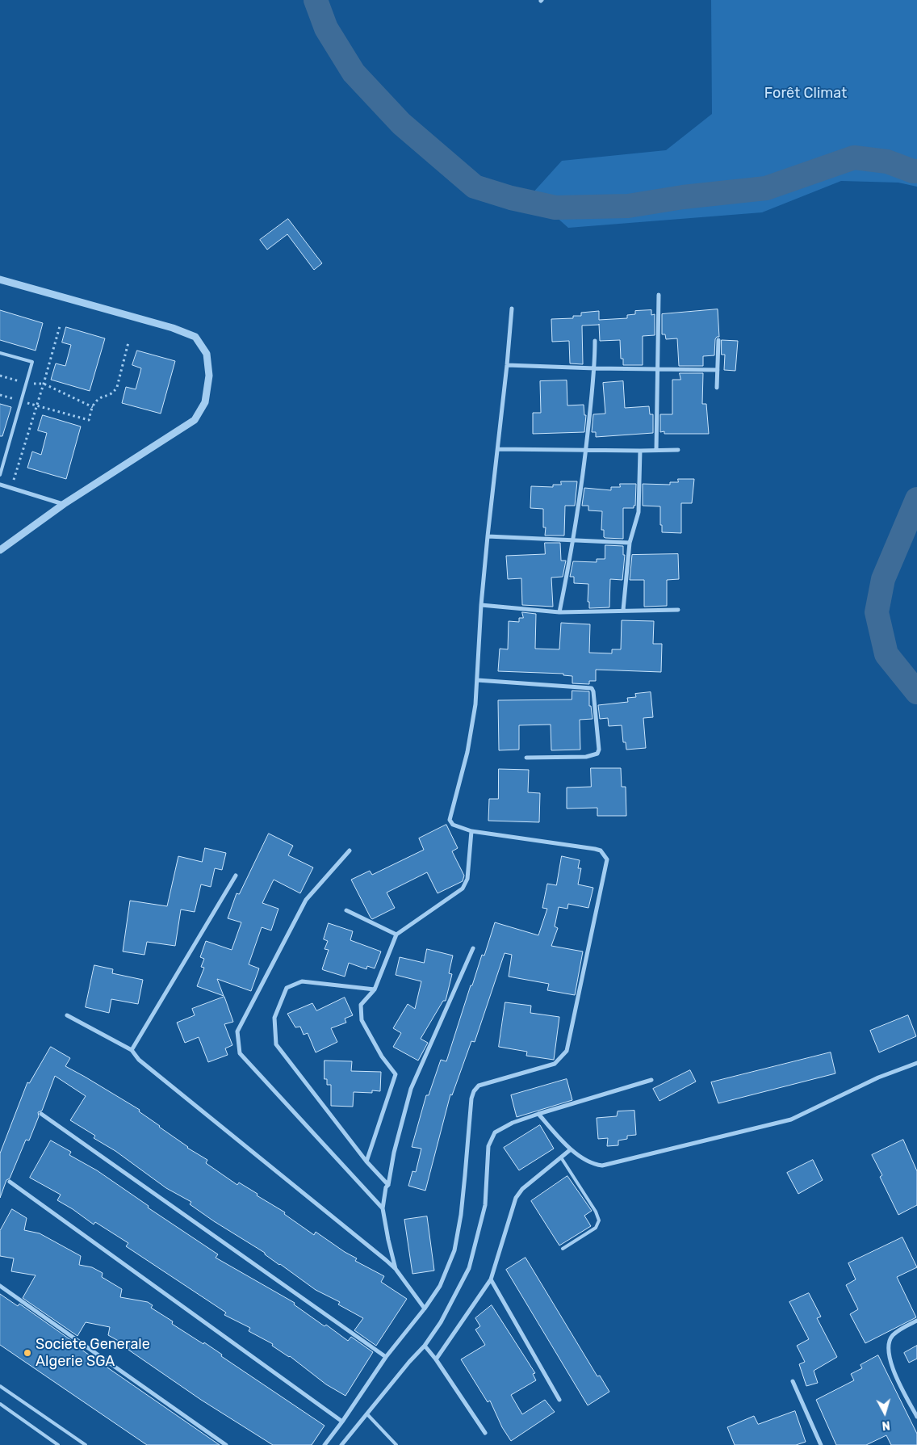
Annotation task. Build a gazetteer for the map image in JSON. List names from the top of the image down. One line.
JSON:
{"parks":["Forêt Climat"],"places":["Societe Generale Algerie SGA"],"north":"bottom"}
